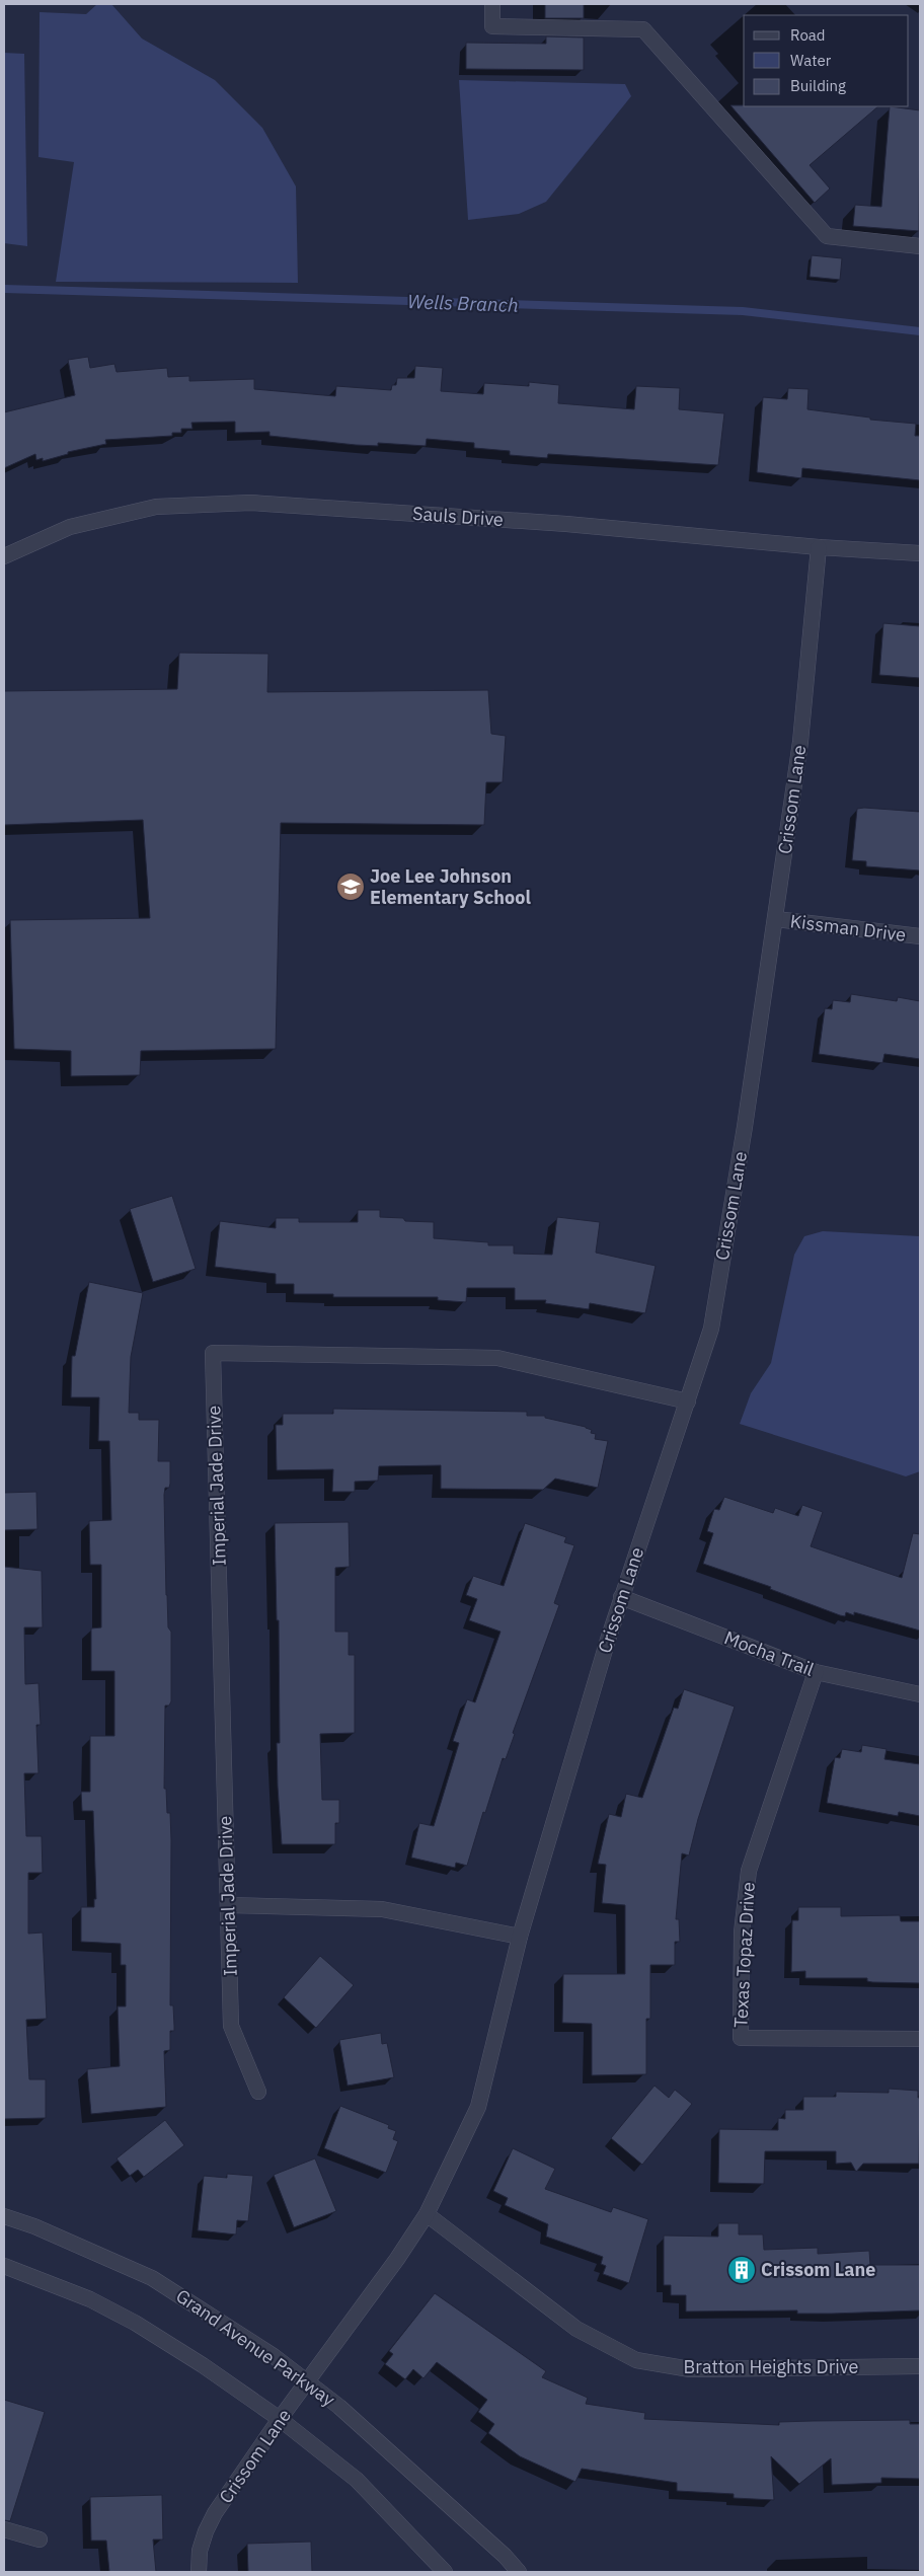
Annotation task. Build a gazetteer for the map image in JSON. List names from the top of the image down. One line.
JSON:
{"streets":{"street":["Sauls Drive","Crissom Lane","Kissman Drive","Imperial Jade Drive","Mocha Trail","Texas Topaz Drive","Grand Avenue Parkway","Bratton Heights Drive"]},"crossings":[["Sauls Drive","Crissom Lane"],["Crissom Lane","Kissman Drive"],["Crissom Lane","Imperial Jade Drive"],["Crissom Lane","Mocha Trail"],["Crissom Lane","Grand Avenue Parkway"],["Crissom Lane","Bratton Heights Drive"],["Mocha Trail","Texas Topaz Drive"]],"water":["Wells Branch"],"places":{"school or university":["Joe Lee Johnson Elementary School"],"building":["Crissom Lane"]},"legend":["Road","Water","Building"]}
